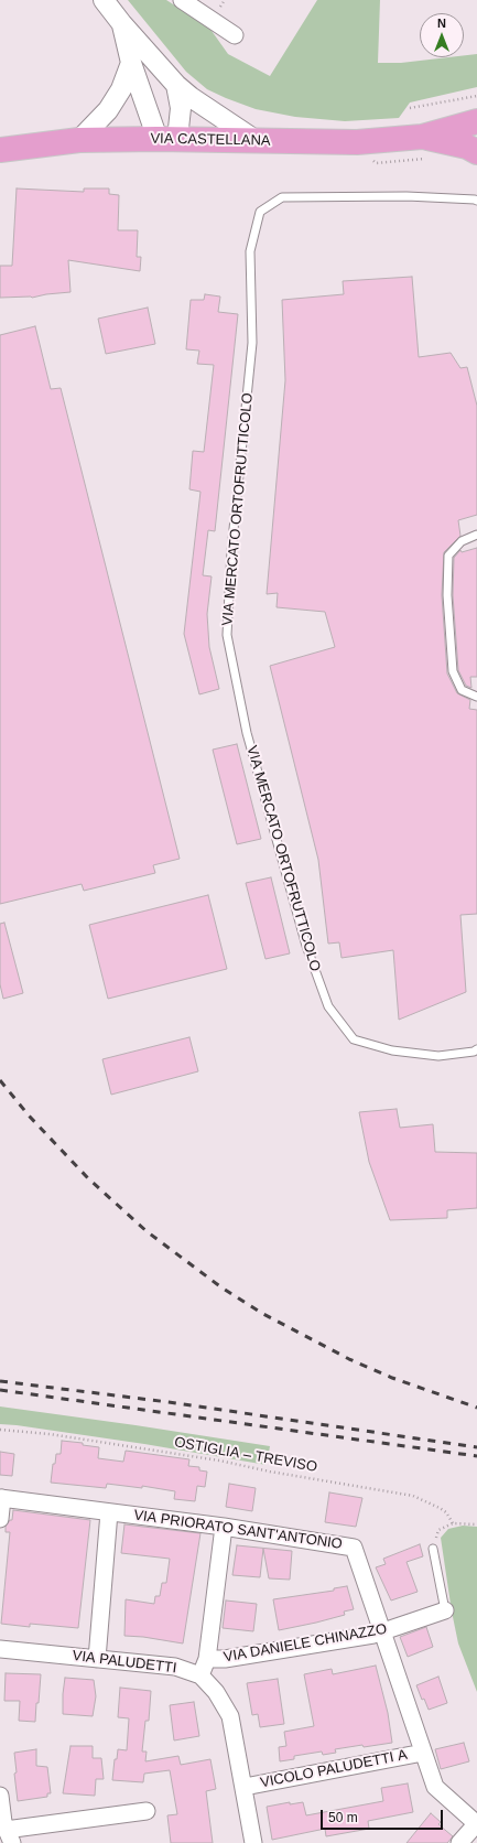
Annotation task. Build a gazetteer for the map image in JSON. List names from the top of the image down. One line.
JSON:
{"streets":{"main road":["VIA CASTELLANA"],"street":["VIA PRIORATO SANT'ANTONIO","VIA DANIELE CHINAZZO","VIA PALUDETTI","VICOLO PALUDETTI A"],"lane":["VIA MERCATO ORTOFRUTTICOLO"],"path":["OSTIGLIA – TREVISO"]},"crossings":[["VIA PRIORATO SANT'ANTONIO","VIA DANIELE CHINAZZO"],["VIA PRIORATO SANT'ANTONIO","VICOLO PALUDETTI A"],["VIA DANIELE CHINAZZO","VIA PALUDETTI"],["VIA PALUDETTI","VICOLO PALUDETTI A"]],"scale_bar":"50 m","north":"top"}
